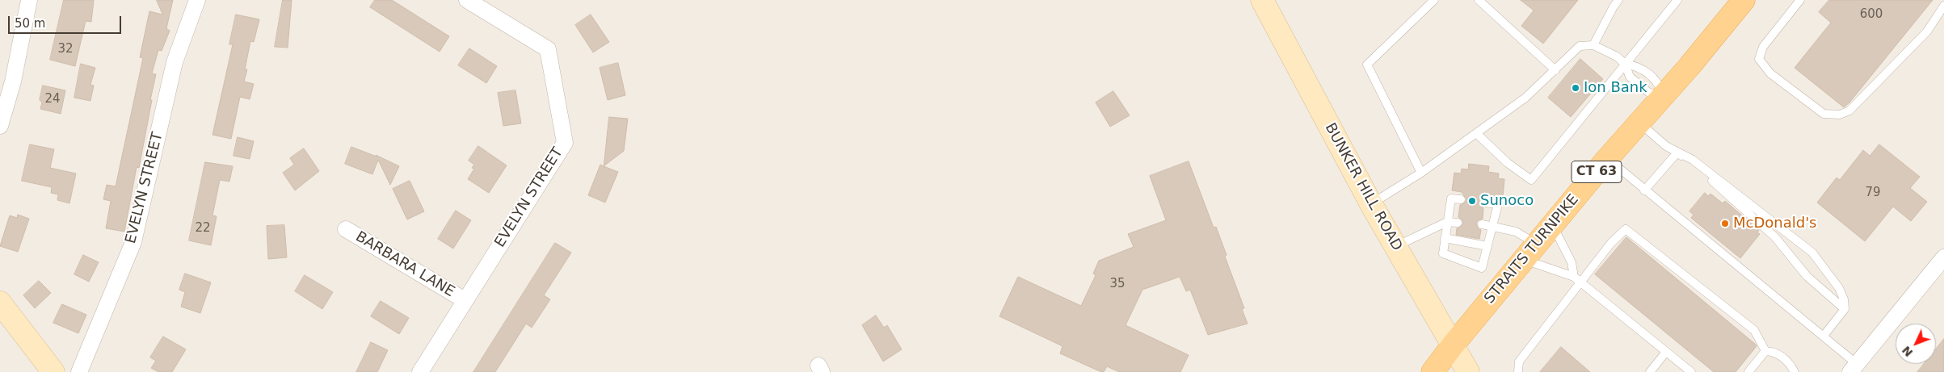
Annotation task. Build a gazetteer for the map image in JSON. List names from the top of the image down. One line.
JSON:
{"streets":{"main road":["CT 63","BUNKER HILL ROAD","STRAITS TURNPIKE"],"street":["EVELYN STREET","BARBARA LANE"]},"crossings":[["BUNKER HILL ROAD","STRAITS TURNPIKE"],["EVELYN STREET","BARBARA LANE"]],"places":["Ion Bank","Sunoco","McDonald's"],"house_numbers":["600","32","24","79","22","35"],"scale_bar":"50 m","north":"bottom left"}
